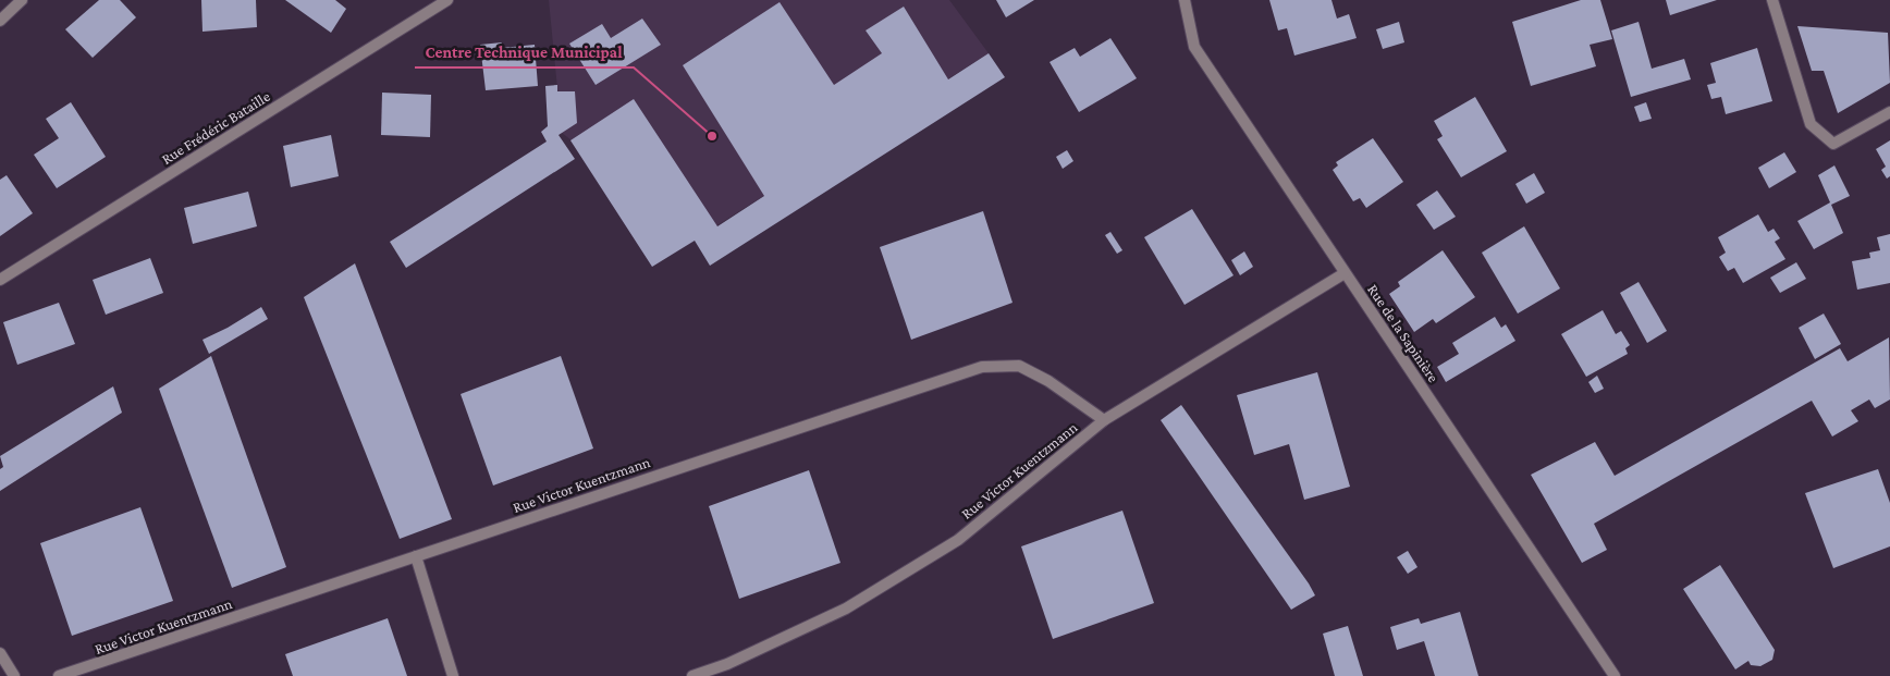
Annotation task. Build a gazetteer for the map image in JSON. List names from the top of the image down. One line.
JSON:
{"streets":{"street":["Rue Frédéric Bataille","Rue de la Sapinière","Rue Victor Kuentzmann"]},"crossings":[["Rue de la Sapinière","Rue Victor Kuentzmann"]],"places":["Centre Technique Municipal"]}
